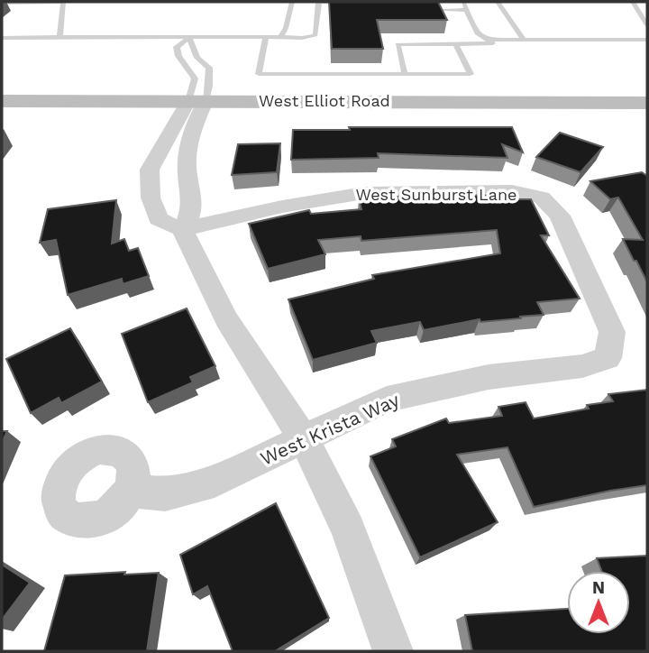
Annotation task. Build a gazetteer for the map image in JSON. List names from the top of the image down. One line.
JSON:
{"streets":{"main road":["West Elliot Road"],"street":["West Sunburst Lane","West Krista Way"]},"crossings":[["West Sunburst Lane","West Krista Way"]],"north":"top"}
